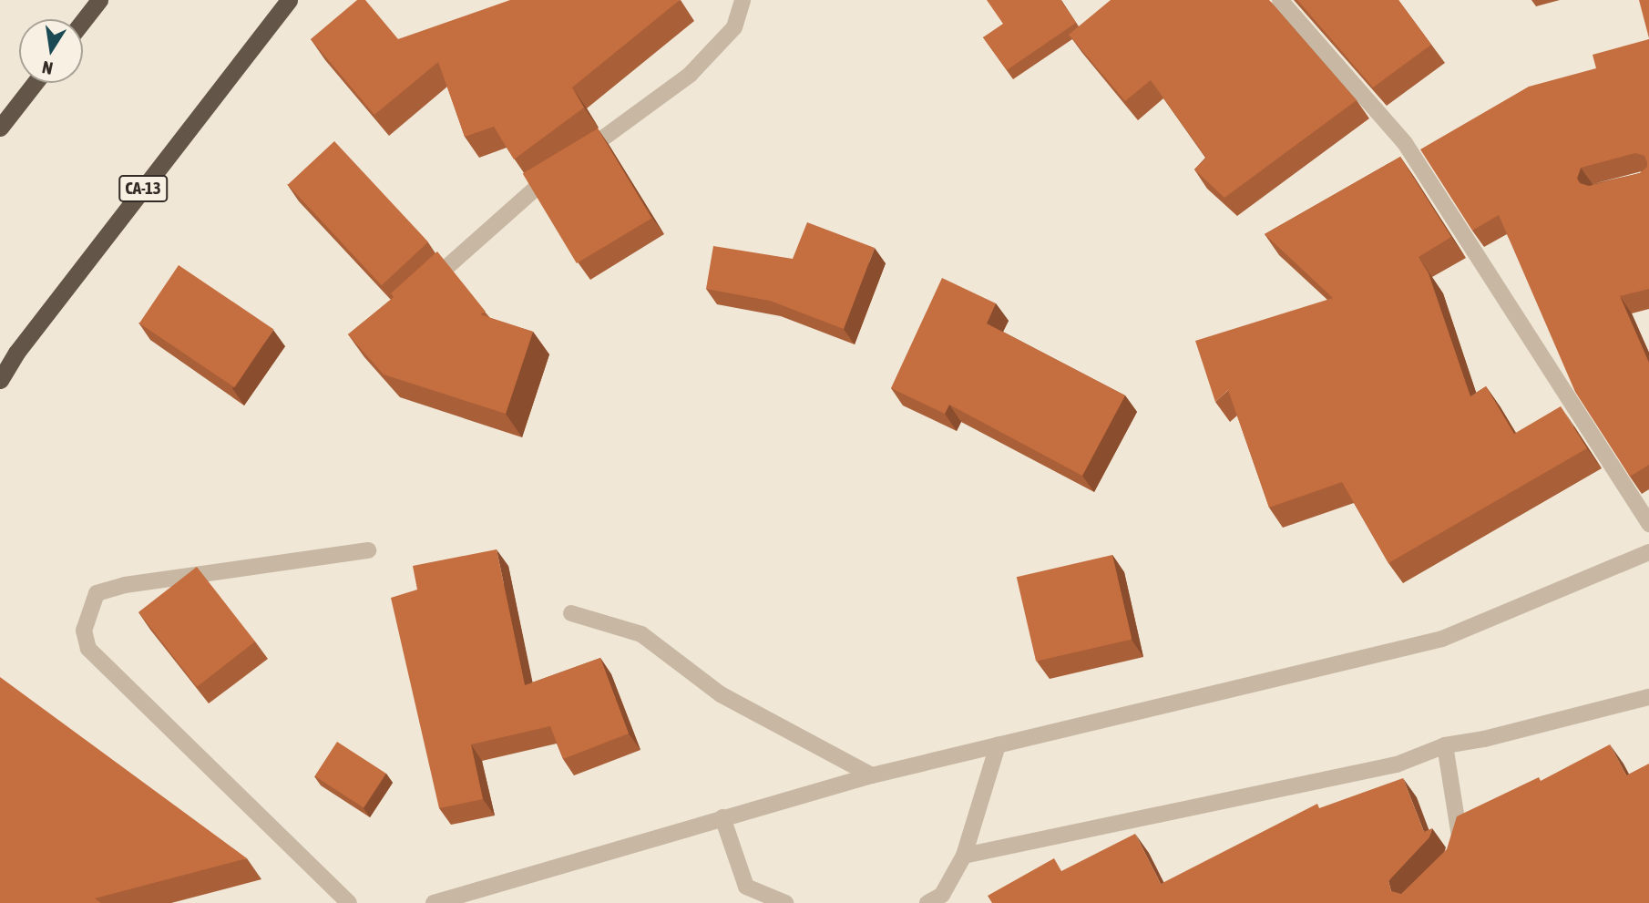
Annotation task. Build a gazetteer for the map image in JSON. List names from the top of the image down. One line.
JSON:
{"streets":{"highway":["CA-13"]},"north":"bottom"}
